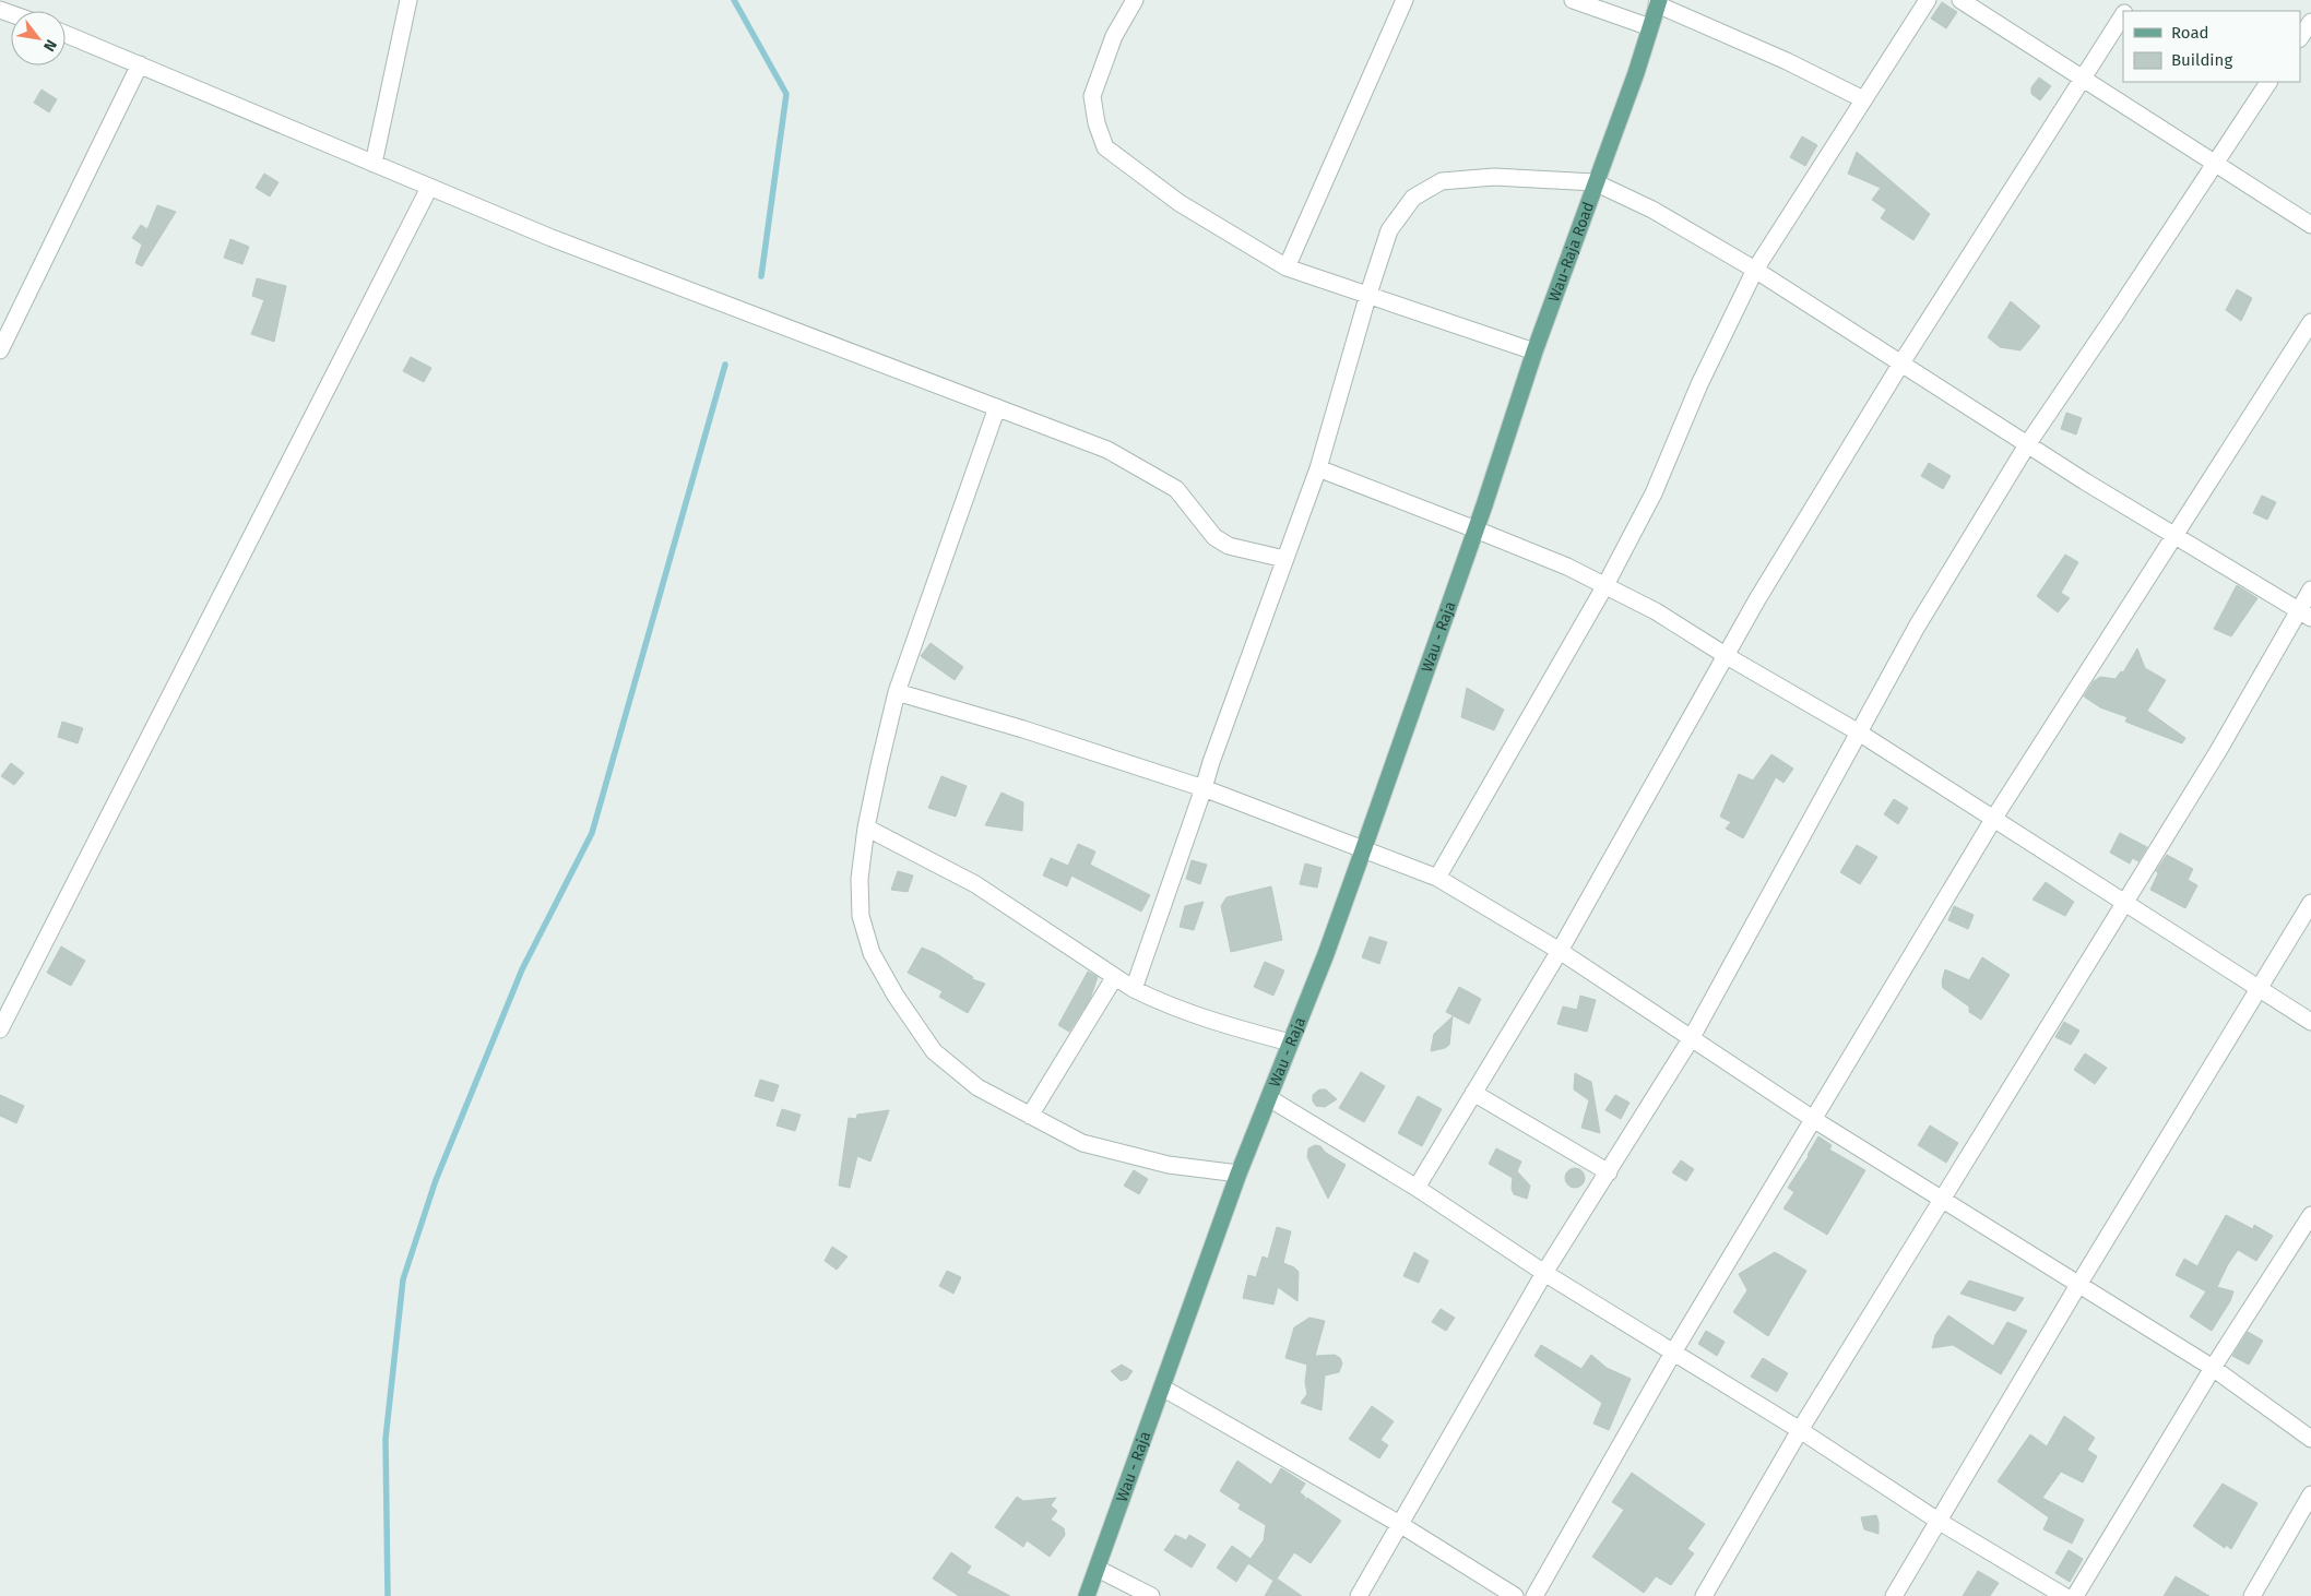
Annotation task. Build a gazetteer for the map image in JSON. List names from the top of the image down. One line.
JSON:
{"streets":{"main road":["Wau-Raja Road","Wau - Raja"]},"crossings":[["Wau-Raja Road","Wau - Raja"]],"legend":["Road","Building"],"north":"bottom right"}
